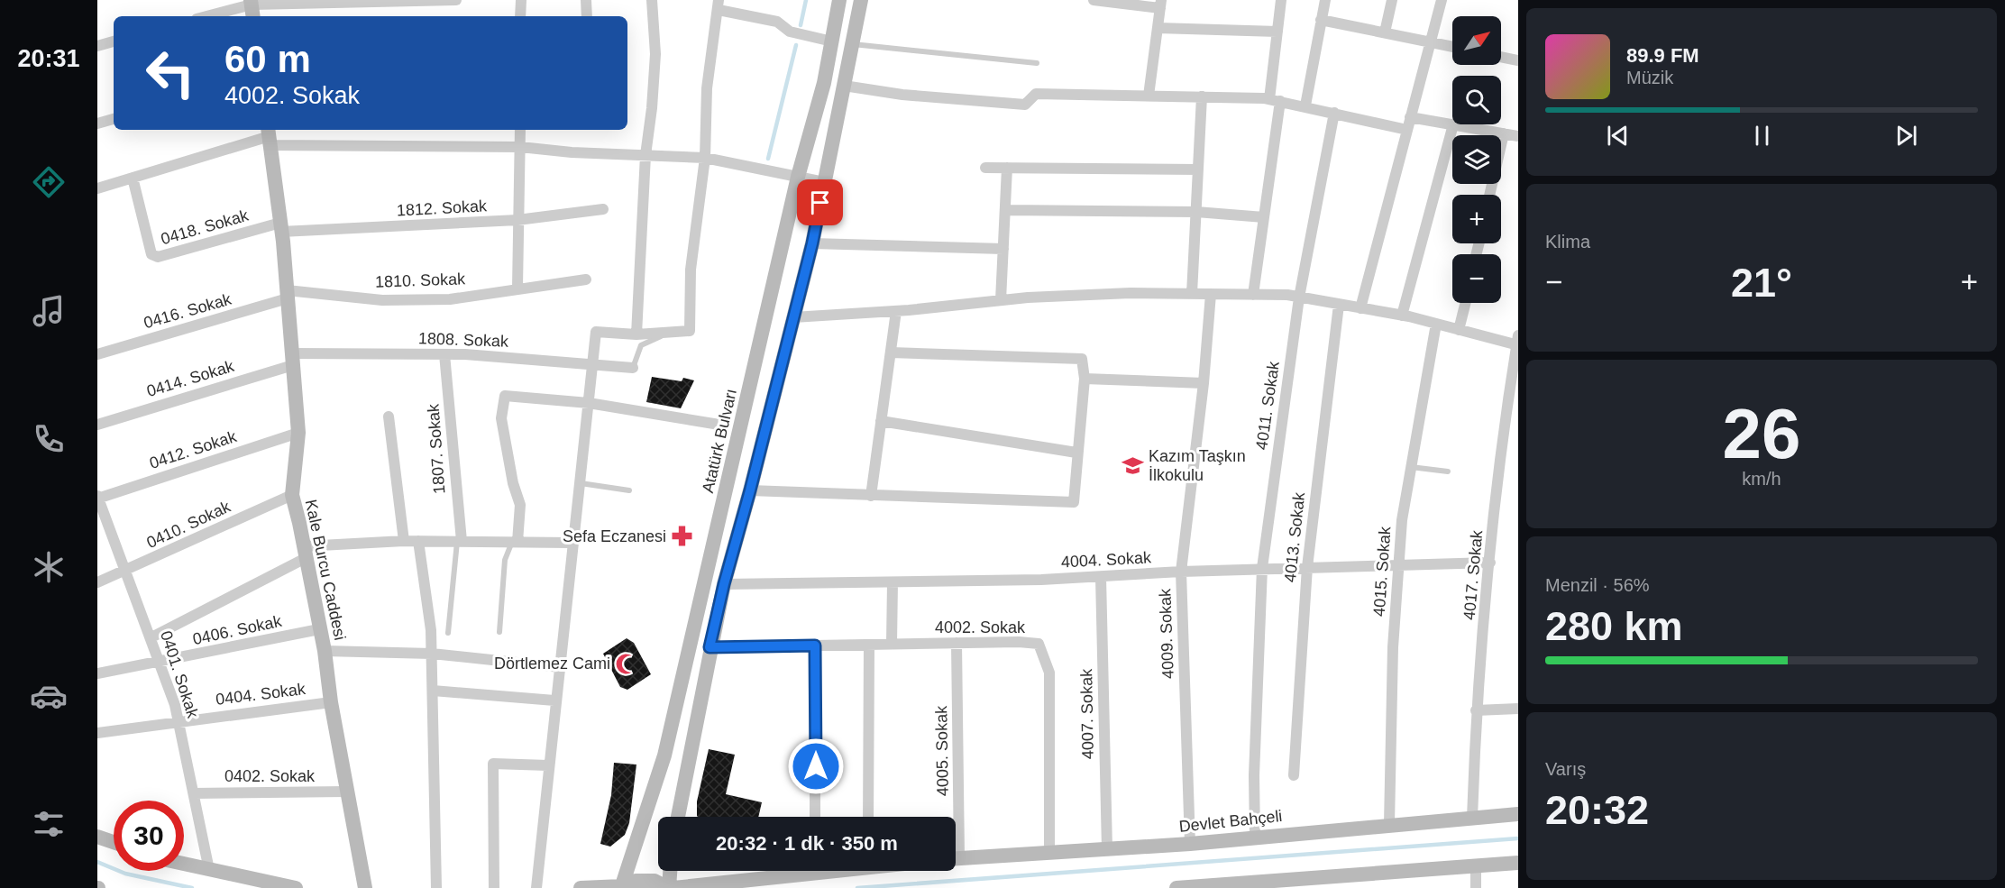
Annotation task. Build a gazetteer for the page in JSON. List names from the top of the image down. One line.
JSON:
{"streets":{"street":["1812. Sokak","0418. Sokak","1810. Sokak","0416. Sokak","1808. Sokak","0414. Sokak","4011. Sokak","Atatürk Bulvarı","1807. Sokak","0412. Sokak","0410. Sokak","4013. Sokak","4004. Sokak","Kale Burcu Caddesi","4015. Sokak","4017. Sokak","4002. Sokak","0406. Sokak","4009. Sokak","0401. Sokak","0404. Sokak","4007. Sokak","4005. Sokak","0402. Sokak","Devlet Bahçeli"]},"crossings":[["1812. Sokak","0418. Sokak"],["1812. Sokak","Kale Burcu Caddesi"],["0418. Sokak","Kale Burcu Caddesi"],["1810. Sokak","0416. Sokak"],["1810. Sokak","Kale Burcu Caddesi"],["0416. Sokak","Kale Burcu Caddesi"],["1808. Sokak","0414. Sokak"],["1808. Sokak","1807. Sokak"],["1808. Sokak","Kale Burcu Caddesi"],["0414. Sokak","Kale Burcu Caddesi"],["4011. Sokak","4004. Sokak"],["4011. Sokak","Devlet Bahçeli"],["0412. Sokak","Kale Burcu Caddesi"],["0412. Sokak","0401. Sokak"],["0410. Sokak","Kale Burcu Caddesi"],["0410. Sokak","0401. Sokak"],["4013. Sokak","4004. Sokak"],["4004. Sokak","4015. Sokak"],["4004. Sokak","4017. Sokak"],["4004. Sokak","4009. Sokak"],["4004. Sokak","4007. Sokak"],["Kale Burcu Caddesi","0406. Sokak"],["Kale Burcu Caddesi","0404. Sokak"],["Kale Burcu Caddesi","0402. Sokak"],["4015. Sokak","Devlet Bahçeli"],["4017. Sokak","Devlet Bahçeli"],["4002. Sokak","4005. Sokak"],["4002. Sokak","Devlet Bahçeli"],["0406. Sokak","0401. Sokak"],["4009. Sokak","Devlet Bahçeli"],["0401. Sokak","0404. Sokak"],["0401. Sokak","0402. Sokak"],["4007. Sokak","Devlet Bahçeli"]],"places":{"school or university":["Kazım Taşkın İlkokulu"],"pharmacy":["Sefa Eczanesi"],"mosque":["Dörtlemez Cami"]},"north":"top right","page":{"tabs":"20:31","map_buttons":["+","−"],"turn":["60 m","4002. Sokak"],"song":["89.9 FM","Müzik"],"tile":["Klima",["26","km/h"],["Menzil · 56%","280 km"],["Varış","20:32"]],"heat":["−","21°","+"],"limit":"30","trip":"20:32 · 1 dk · 350 m"}}
